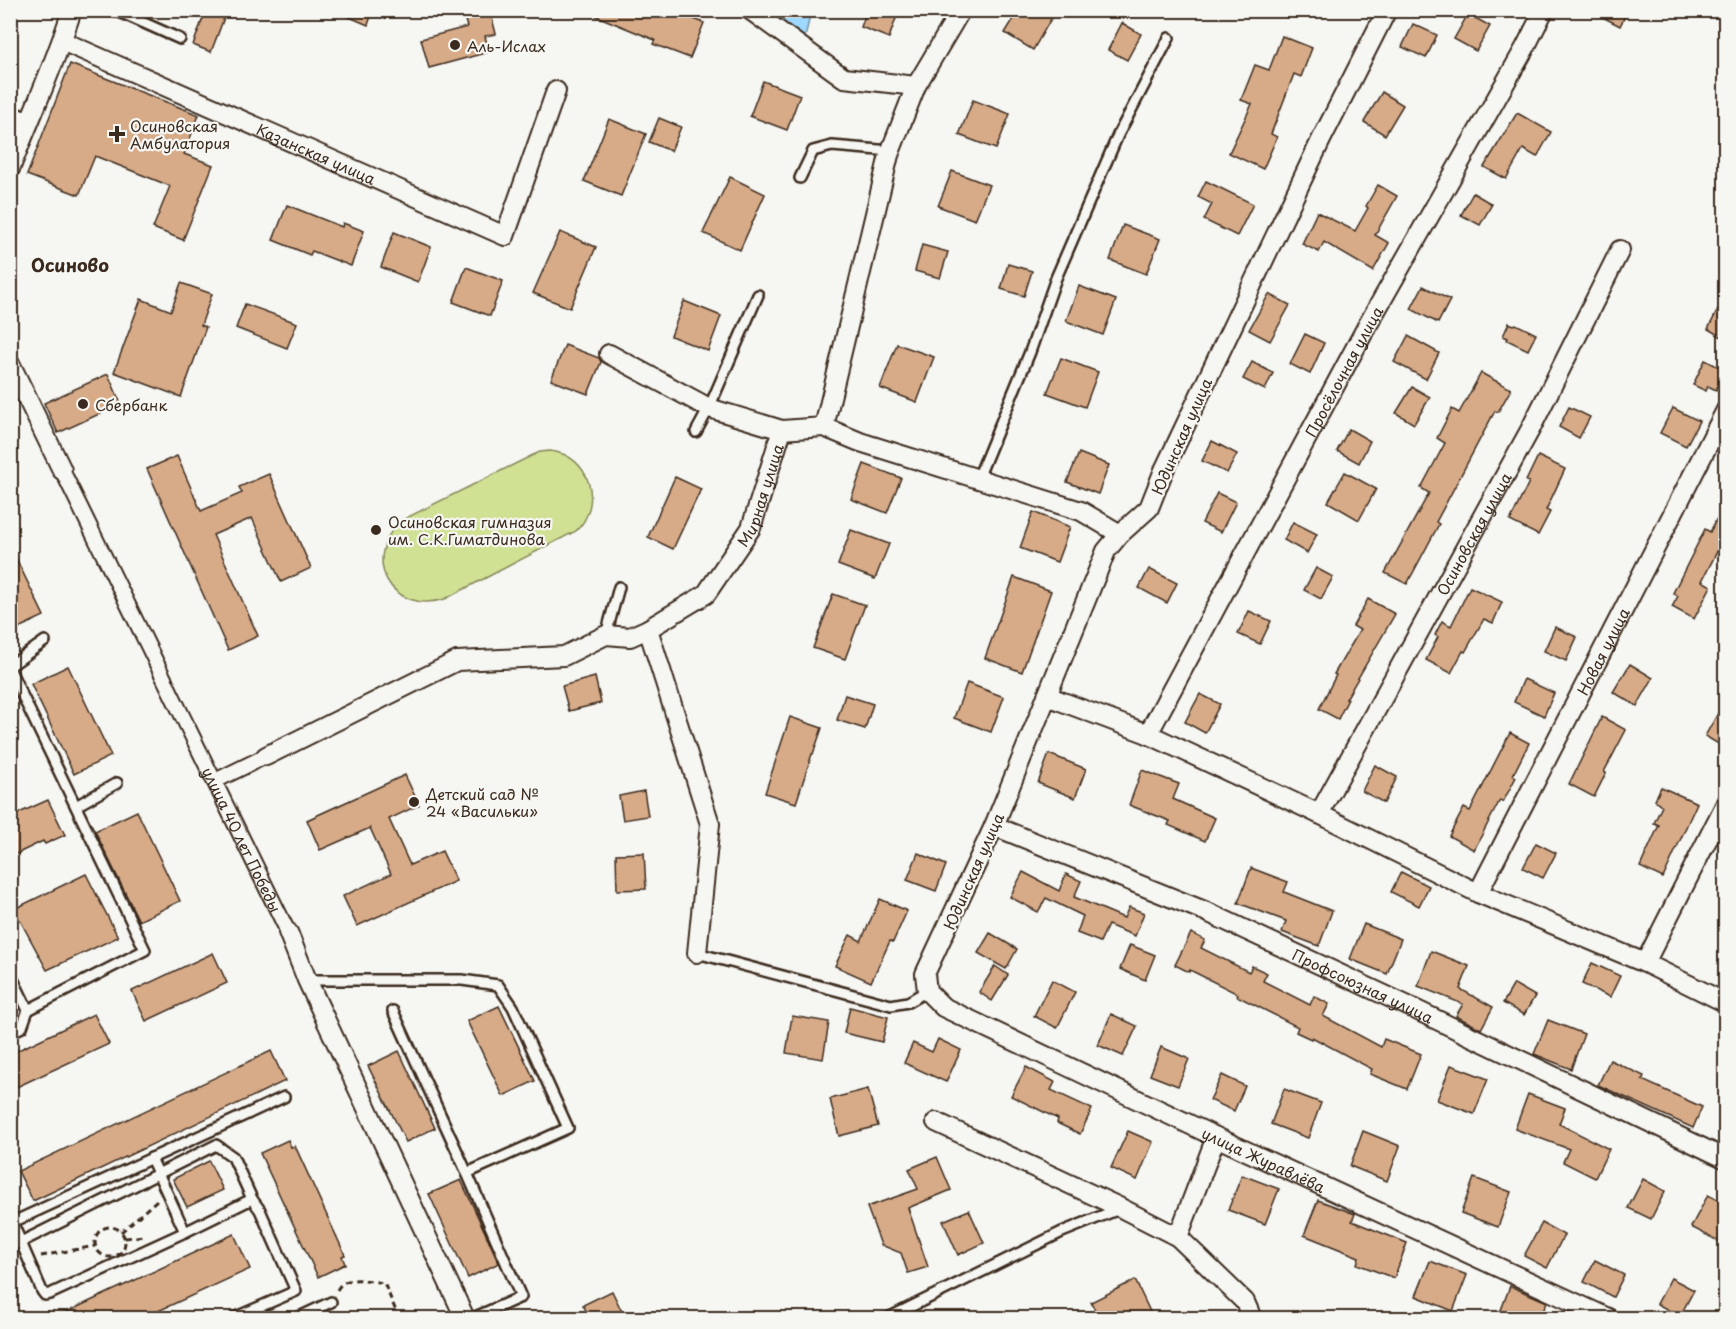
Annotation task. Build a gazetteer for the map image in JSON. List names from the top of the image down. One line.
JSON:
{"streets":{"street":["Казанская улица","Просёлочная улица","Юдинская улица","Мирная улица","Осиновская улица","Новая улица","улица 40 лет Победы","Профсоюзная улица","улица Журавлёва"]},"crossings":[["Юдинская улица","Профсоюзная улица"],["Юдинская улица","улица Журавлёва"]],"districts":["Осиново"],"places":{"other":["Аль-Ислах","Сбербанк","Осиновская гимназия им. С.К.Гиматдинова","Детский сад № 24 «Васильки»"],"health":["Осиновская Амбулатория"]}}
